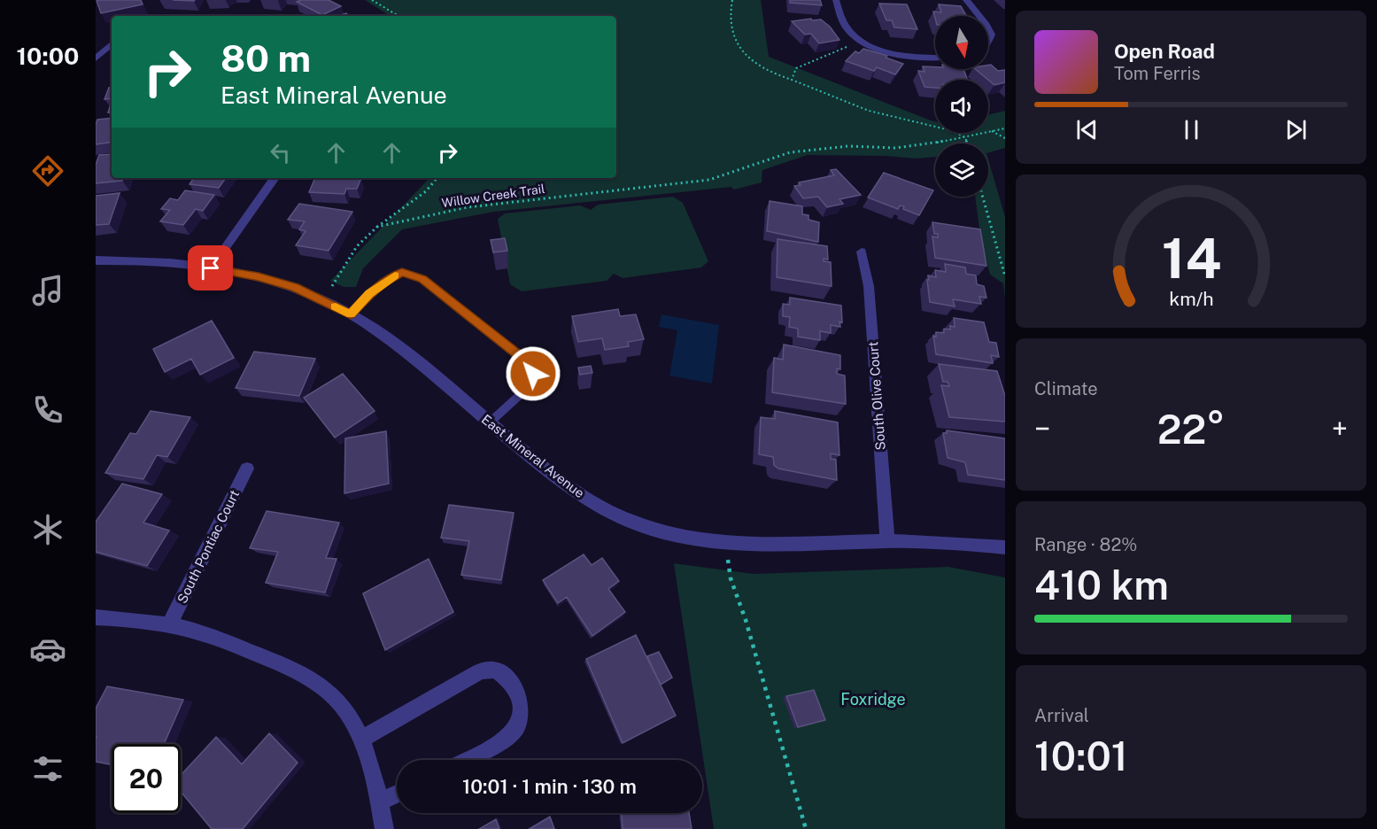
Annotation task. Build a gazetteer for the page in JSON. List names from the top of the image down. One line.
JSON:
{"streets":{"street":["South Olive Court","East Mineral Avenue","South Pontiac Court"],"path":["Willow Creek Trail"]},"crossings":[["South Olive Court","East Mineral Avenue"]],"parks":["Foxridge"],"north":"bottom","page":{"tabs":"10:00","turn":["80 m","East Mineral Avenue"],"song":["Open Road","Tom Ferris"],"tile":["Climate",["Range · 82%","410 km"],["Arrival","10:01"]],"heat":["−","22°","+"],"limit":"20","trip":"10:01 · 1 min · 130 m","gauge":["14","km/h"]}}
